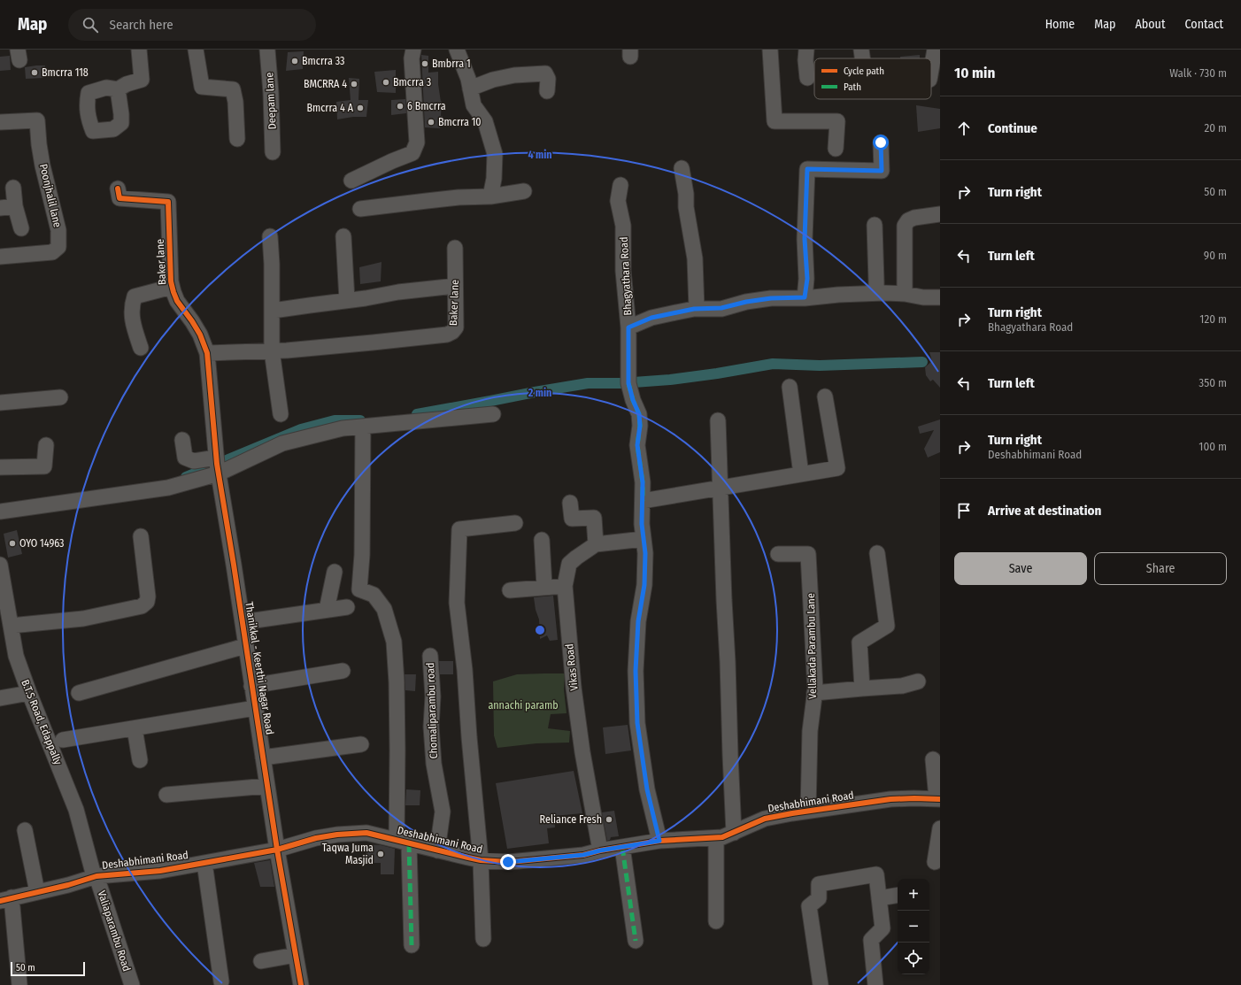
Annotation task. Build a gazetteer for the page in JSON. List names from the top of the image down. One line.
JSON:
{"streets":{"street":["Deepam lane","Poonjhalil lane","Baker lane","Bhagyathara Road","Vellakada Parambu Lane","Vikas Road","Thanikkal - Keerthi Nagar Road","Chomaliparambu road","B.T.S Road, Edappally","Deshabhimani Road","Valiaparambu Road"]},"crossings":[["Baker lane","Thanikkal - Keerthi Nagar Road"],["Vellakada Parambu Lane","Deshabhimani Road"],["Vikas Road","Deshabhimani Road"],["Thanikkal - Keerthi Nagar Road","Deshabhimani Road"],["Chomaliparambu road","Deshabhimani Road"],["B.T.S Road, Edappally","Deshabhimani Road"],["B.T.S Road, Edappally","Valiaparambu Road"],["Deshabhimani Road","Valiaparambu Road"]],"parks":["annachi paramb"],"places":["Bmcrra 33","Bmbrra 1","Bmcrra 118","Bmcrra 3","BMCRRA 4","6 Bmcrra","Bmcrra 4 A","Bmcrra 10","OYO 14963","Reliance Fresh","Taqwa Juma Masjid"],"legend":["Cycle path","Path"],"scale_bar":"50 m","page":{"header":"Map","search":"Search here","nav":["Home","Map","About","Contact"],"heading":["10 min","Walk · 730 m"],"list":[["Continue","20 m"],["Turn right","50 m"],["Turn left","90 m"],["Turn right","Bhagyathara Road","120 m"],["Turn left","350 m"],["Turn right","Deshabhimani Road","100 m"],"Arrive at destination"],"buttons":["Save","Share"],"map_buttons":["+","−"],"scale":"50 m"},"rings":["4 min","2 min"]}
